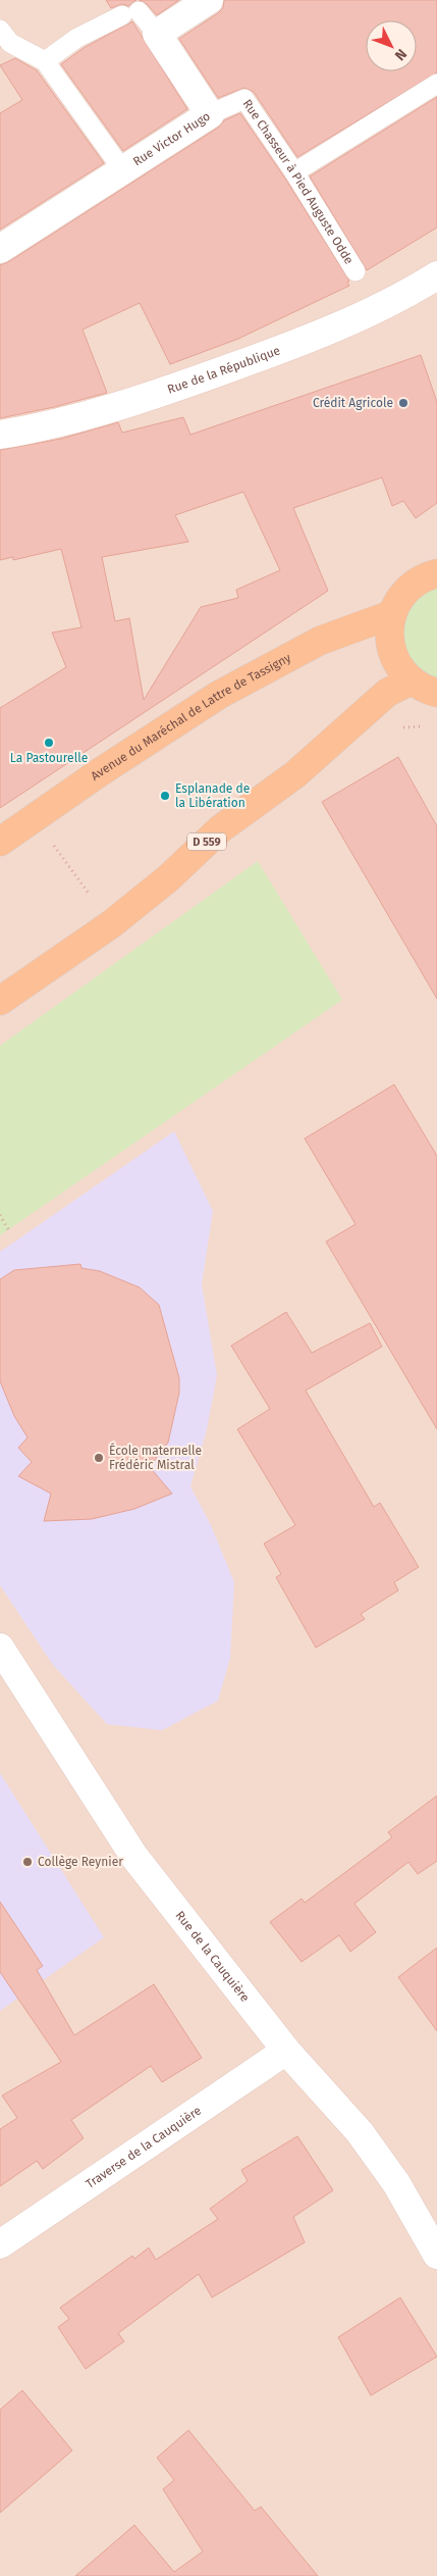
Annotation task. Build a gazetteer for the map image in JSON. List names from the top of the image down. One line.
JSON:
{"streets":{"main road":["Avenue du Maréchal de Lattre de Tassigny","D 559"],"street":["Rue Victor Hugo","Rue de la République","Rue de la Cauquière","Traverse de la Cauquière"],"lane":["Rue Chasseur à Pied Auguste Odde"]},"crossings":[["Rue Victor Hugo","Rue Chasseur à Pied Auguste Odde"],["Rue de la Cauquière","Traverse de la Cauquière"]],"places":["Crédit Agricole","La Pastourelle","Esplanade de la Libération","École maternelle Frédéric Mistral","Collège Reynier"],"north":"bottom right"}
